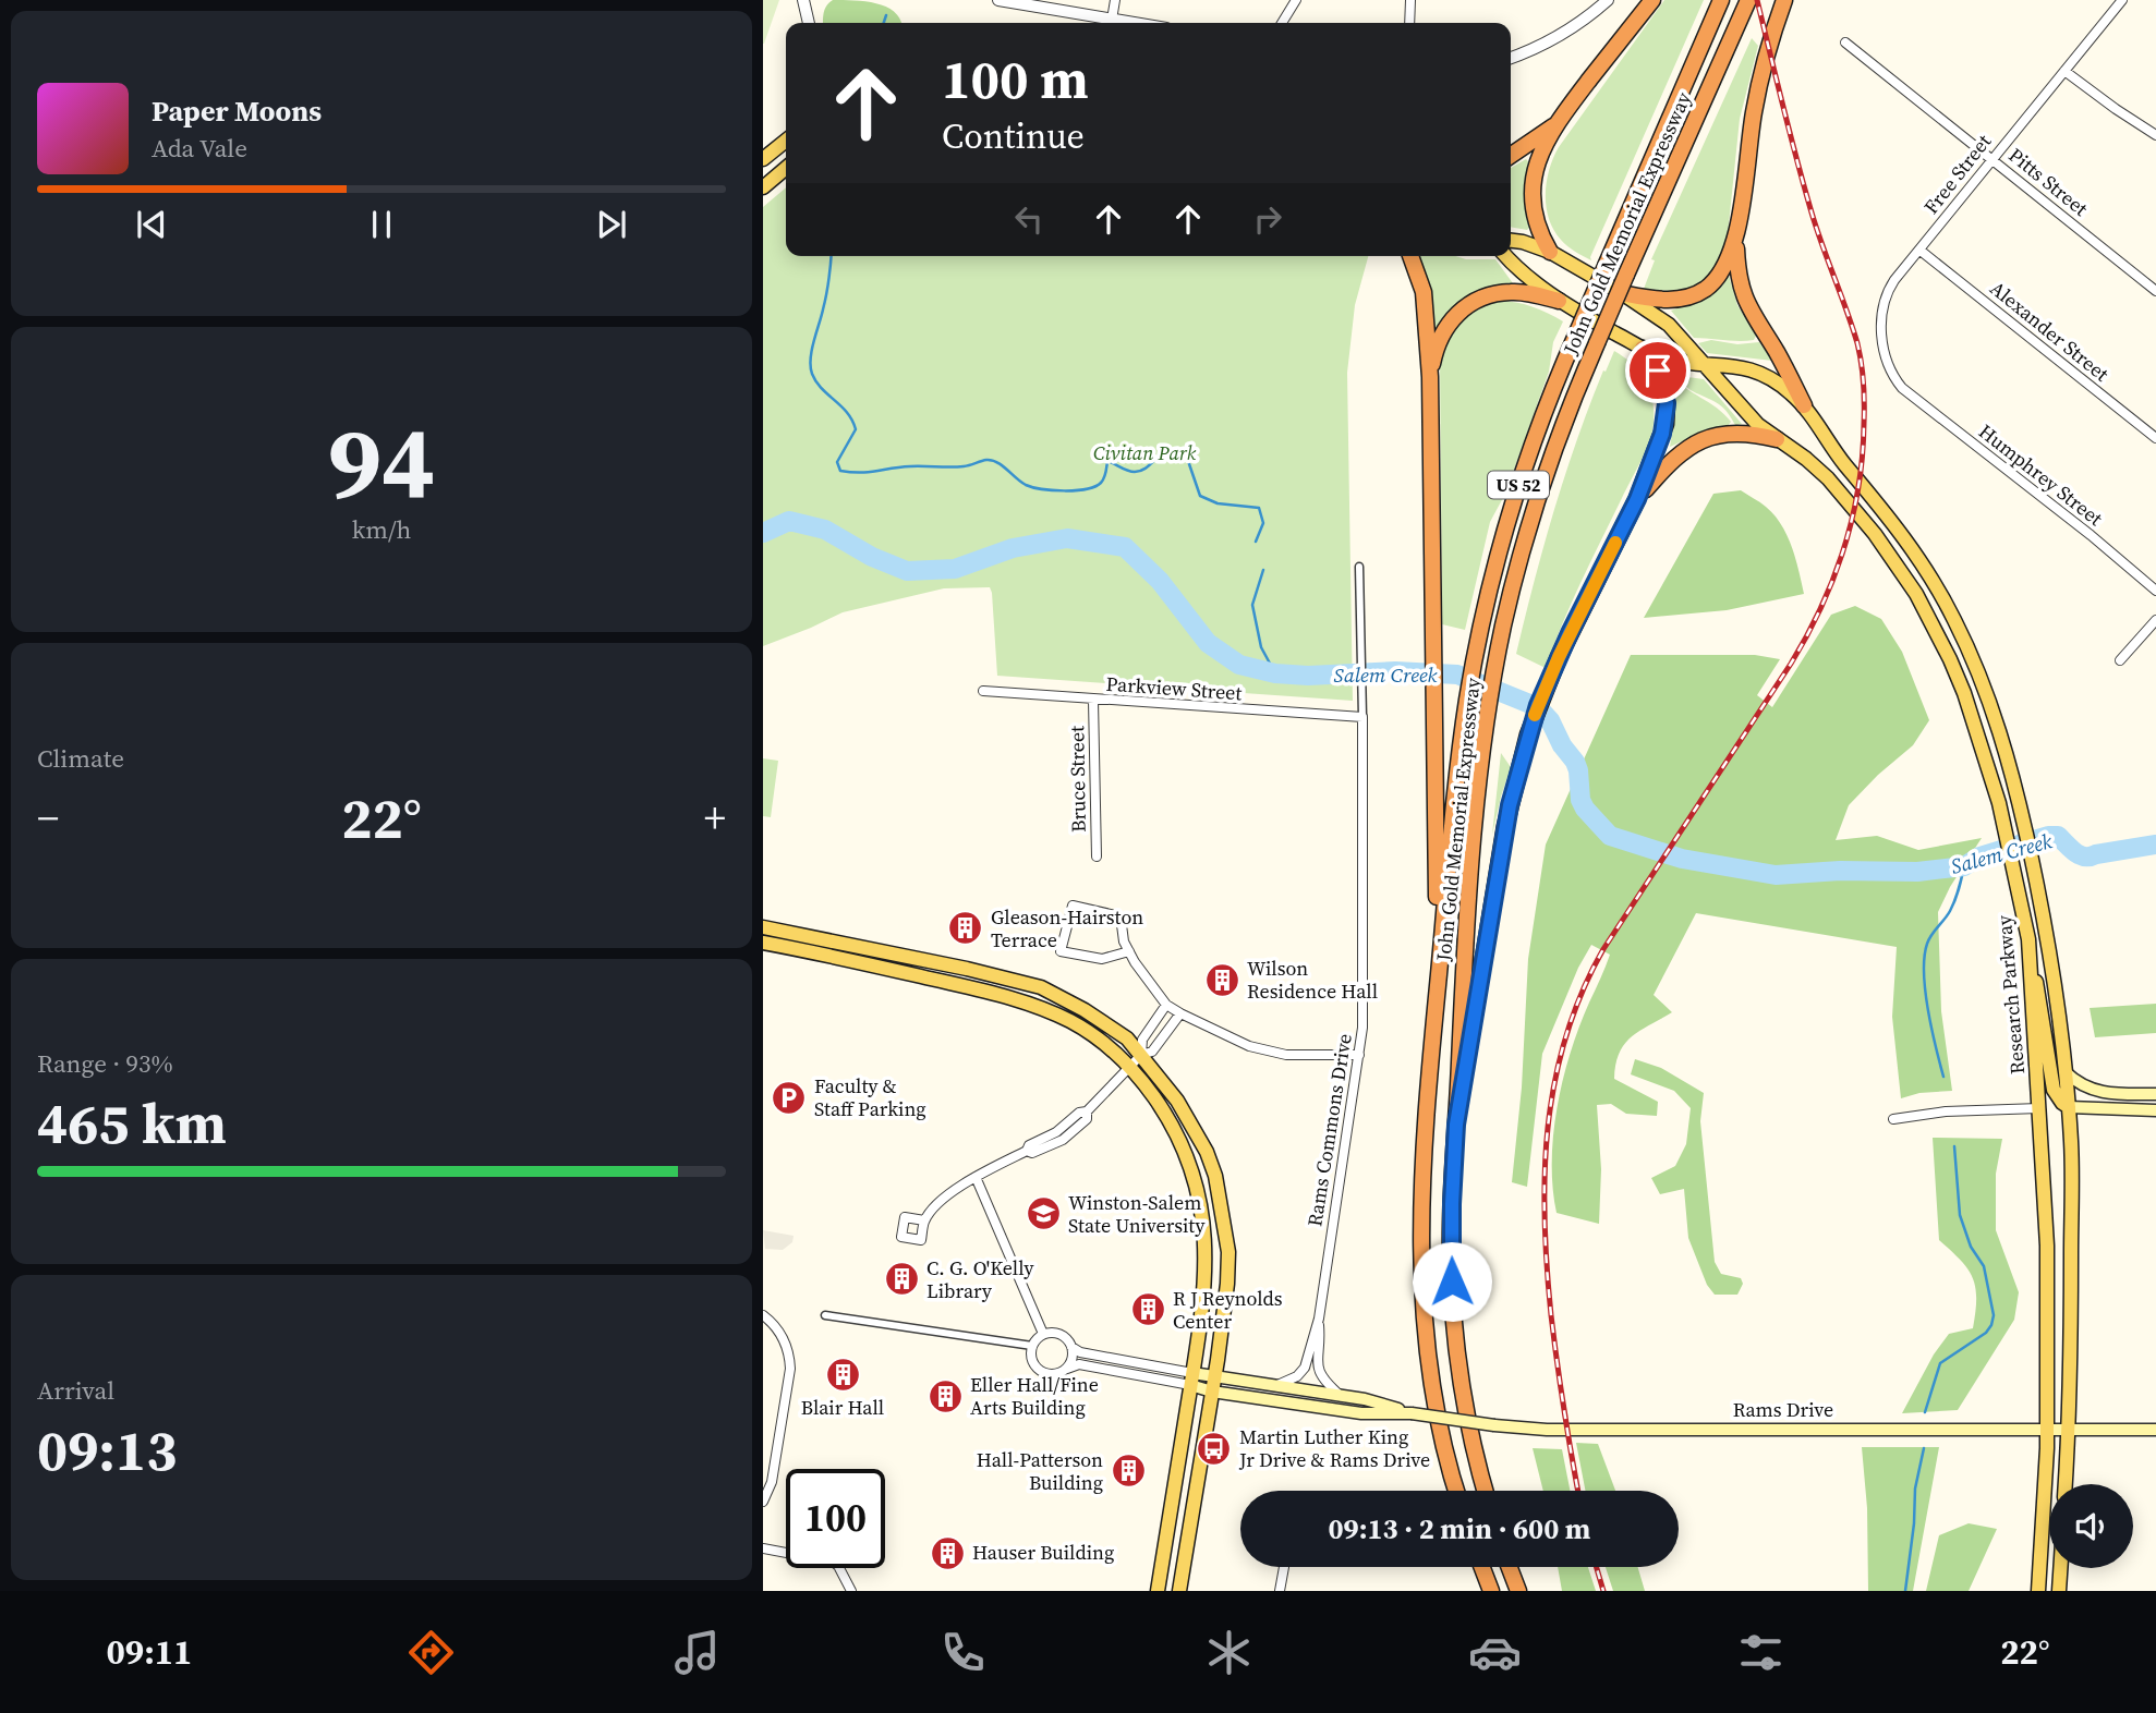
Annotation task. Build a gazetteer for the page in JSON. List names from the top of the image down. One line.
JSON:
{"streets":{"highway":["John Gold Memorial Expressway","US 52"],"main road":["Research Parkway","Rams Drive"],"street":["Free Street","Pitts Street","Alexander Street","Humphrey Street","Parkview Street","Bruce Street","Rams Commons Drive"]},"crossings":[["Free Street","Pitts Street"],["Free Street","Alexander Street"],["Free Street","Humphrey Street"],["Parkview Street","Bruce Street"],["Parkview Street","Rams Commons Drive"],["Research Parkway","Rams Drive"]],"water":["Salem Creek"],"parks":["Civitan Park"],"places":{"building":["Gleason-Hairston Terrace","Wilson Residence Hall","C. G. O'Kelly Library","R J Reynolds Center","Blair Hall","Eller Hall/Fine Arts Building","Hall-Patterson Building","Hauser Building"],"parking":["Faculty & Staff Parking"],"school or university":["Winston-Salem State University"],"bus stop":["Martin Luther King Jr Drive & Rams Drive"]},"page":{"turn":["100 m","Continue"],"song":["Paper Moons","Ada Vale"],"tile":[["94","km/h"],"Climate",["Range · 93%","465 km"],["Arrival","09:13"]],"heat":["−","22°","+"],"limit":"100","trip":"09:13 · 2 min · 600 m","tabs":["09:11","22°"]}}
